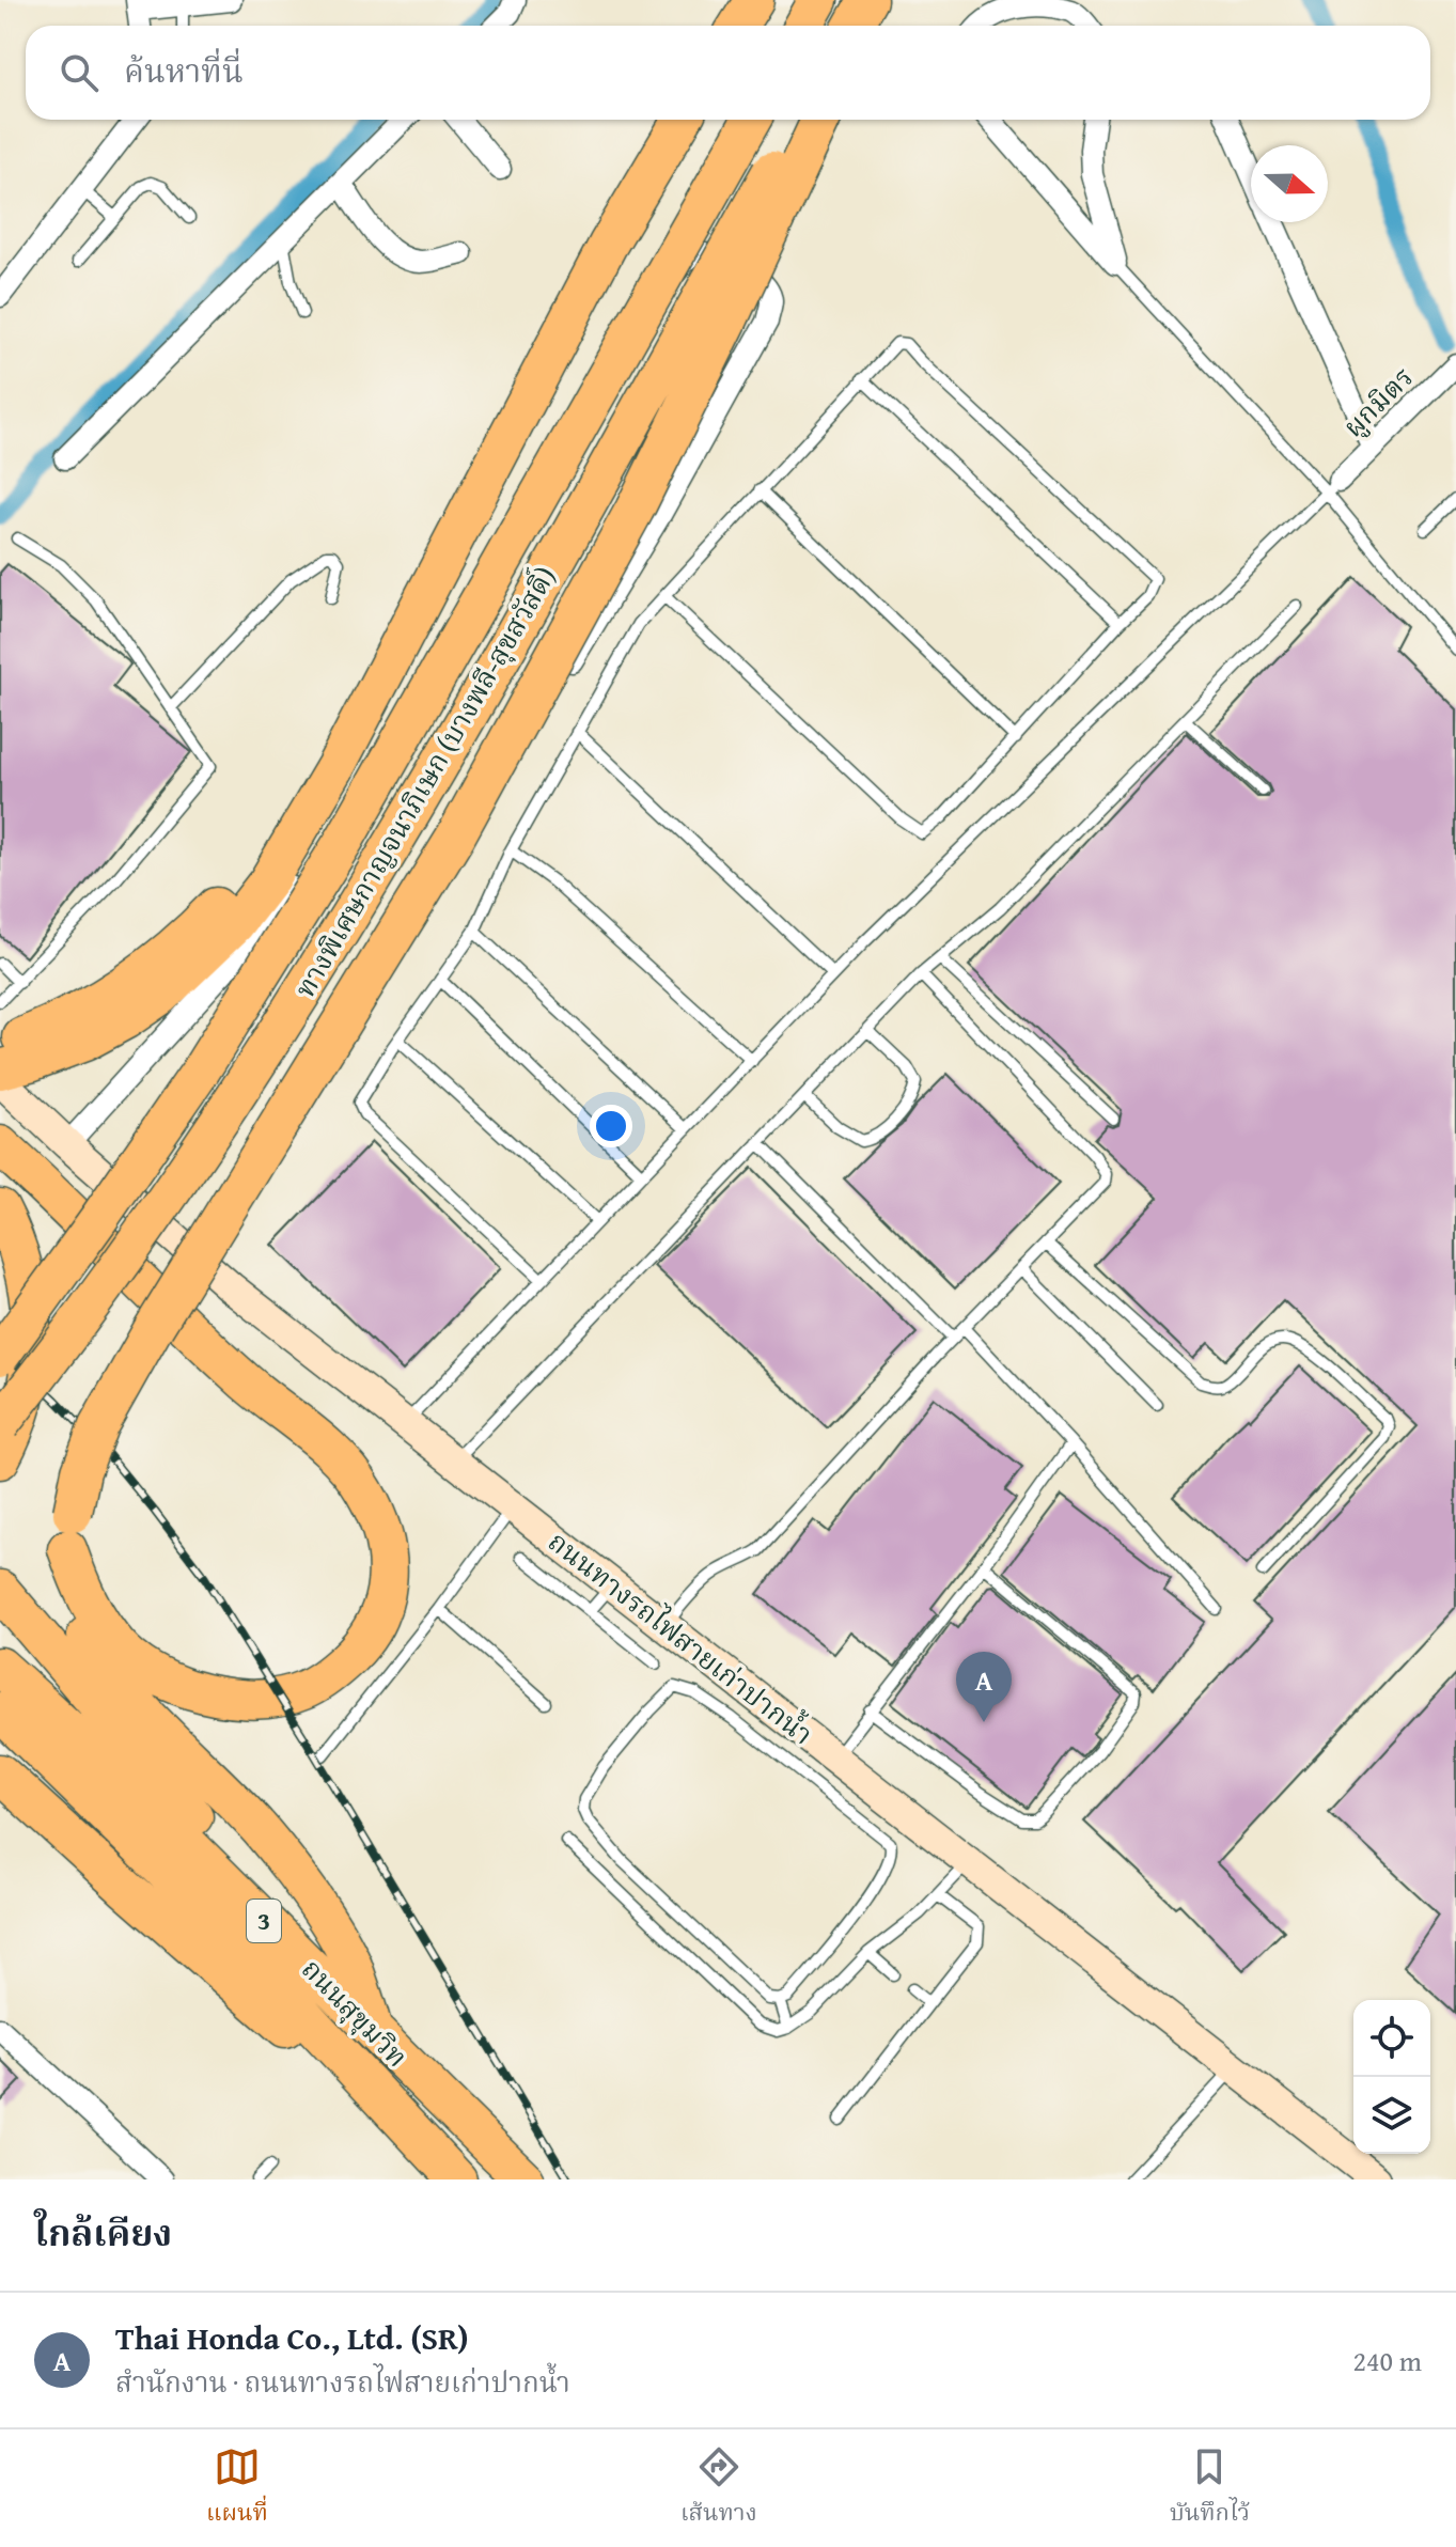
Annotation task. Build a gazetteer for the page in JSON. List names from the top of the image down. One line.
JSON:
{"streets":{"highway":["ทางพิเศษกาญจนาภิเษก (บางพลี-สุขสวัสดิ์)","3","ถนนสุขุมวิท"],"main road":["ถนนทางรถไฟสายเก่าปากน้ำ"],"street":["ผูกมิตร"]},"north":"right","page":{"search":"ค้นหาที่นี่","pins":"A","heading":"ใกล้เคียง","list":[{"mark":"A","name":"Thai Honda Co., Ltd. (SR)","note":"สำนักงาน · ถนนทางรถไฟสายเก่าปากน้ำ","value":"240 m"}],"nav":["แผนที่","เส้นทาง","บันทึกไว้"]}}
